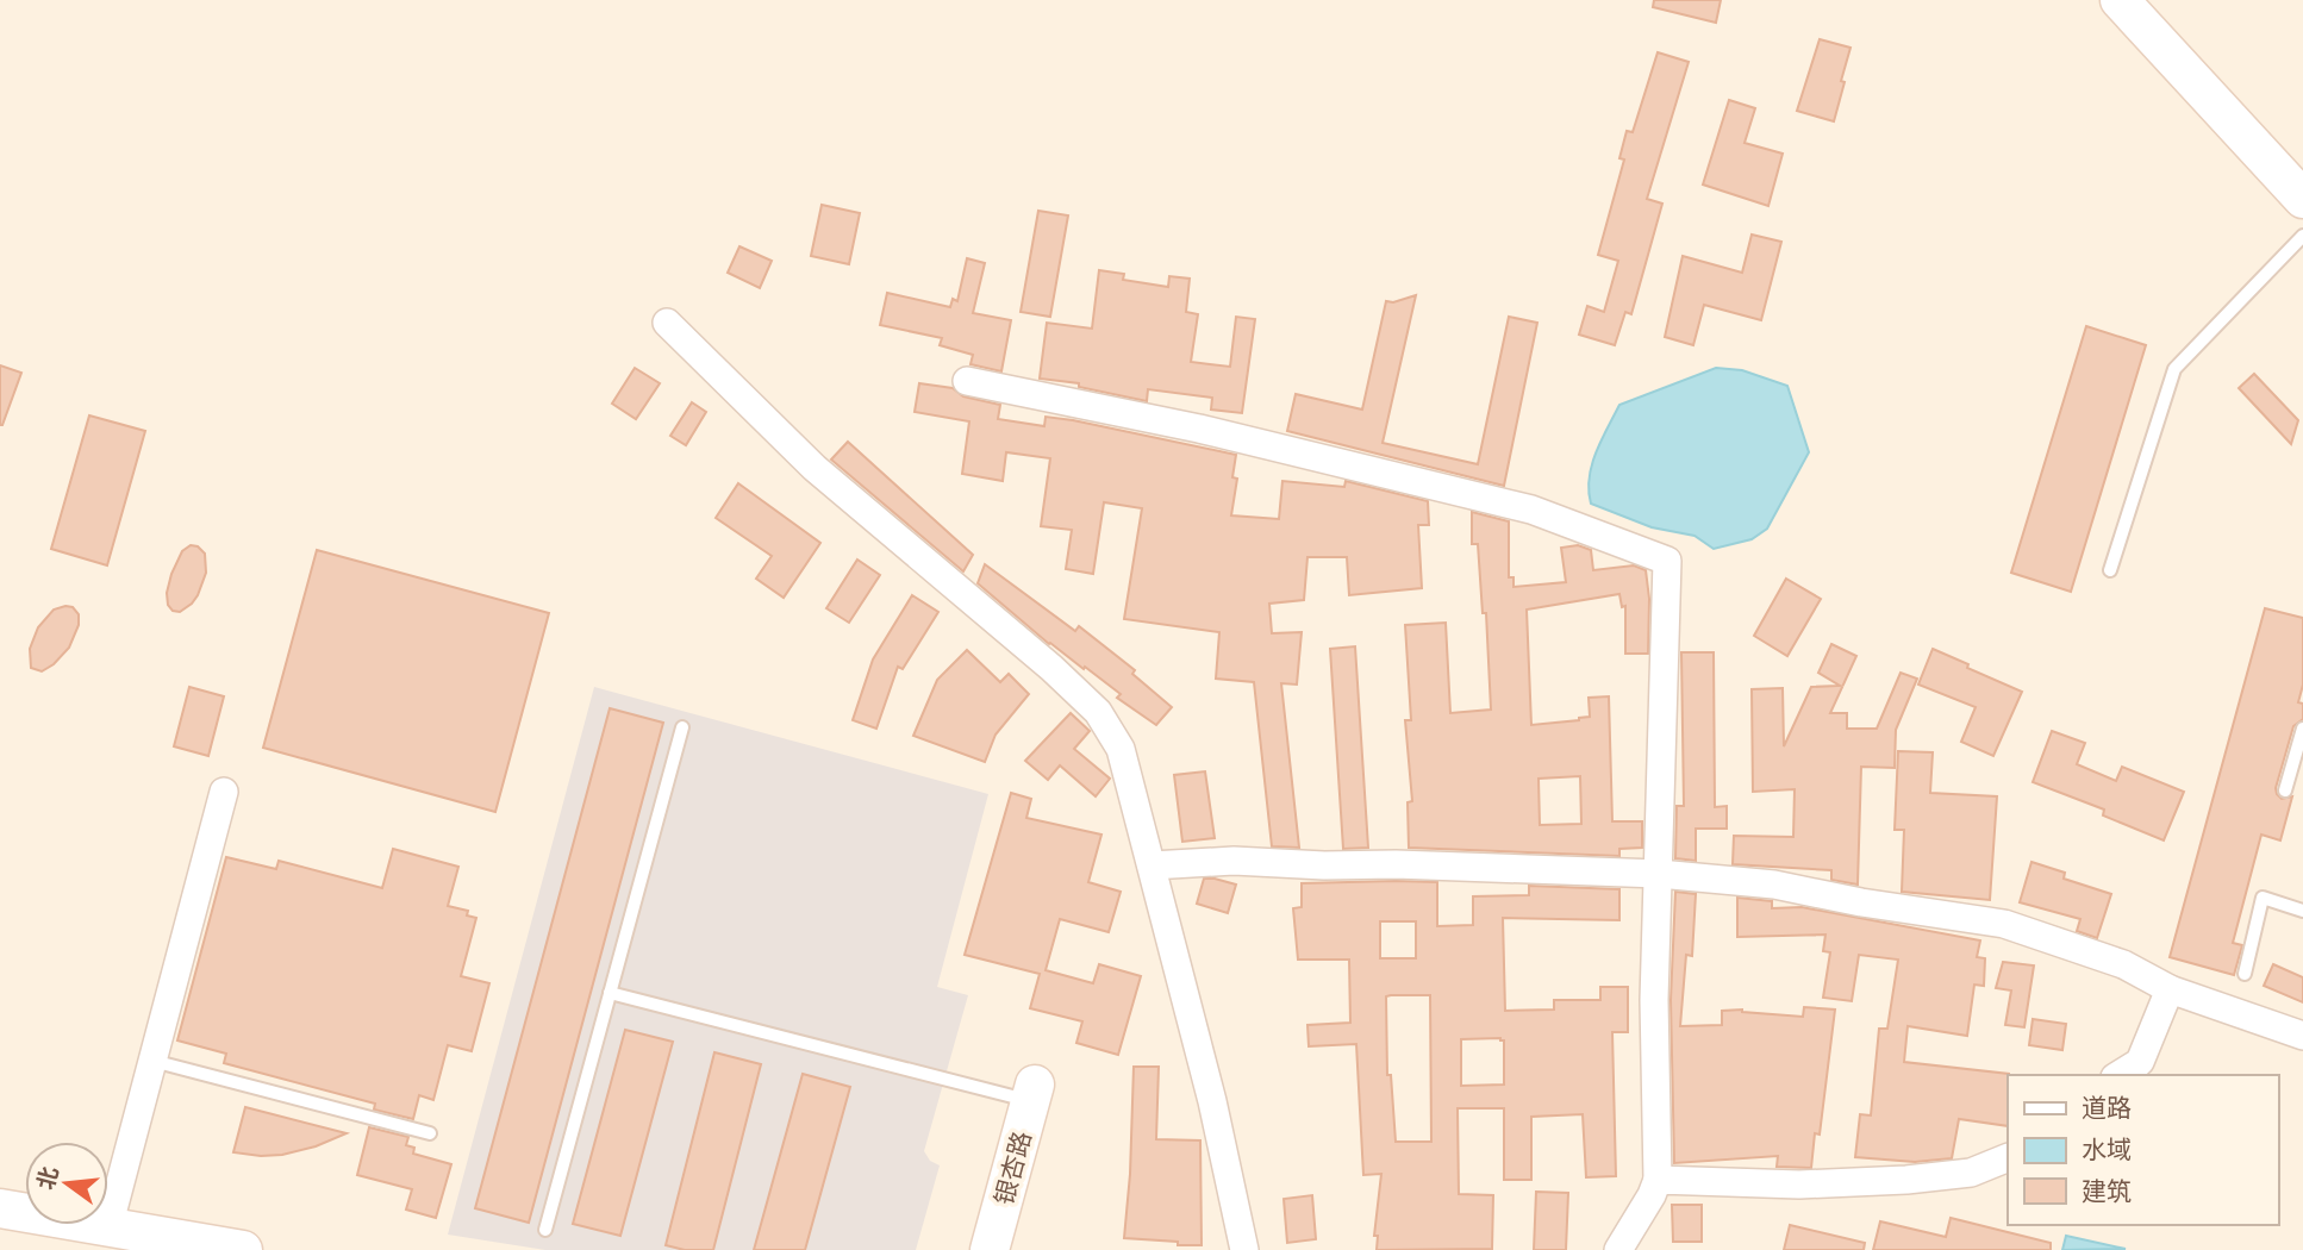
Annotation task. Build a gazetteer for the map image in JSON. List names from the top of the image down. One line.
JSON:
{"streets":{"street":["银杏路"]},"legend":["道路","水域","建筑"],"north":"left"}
